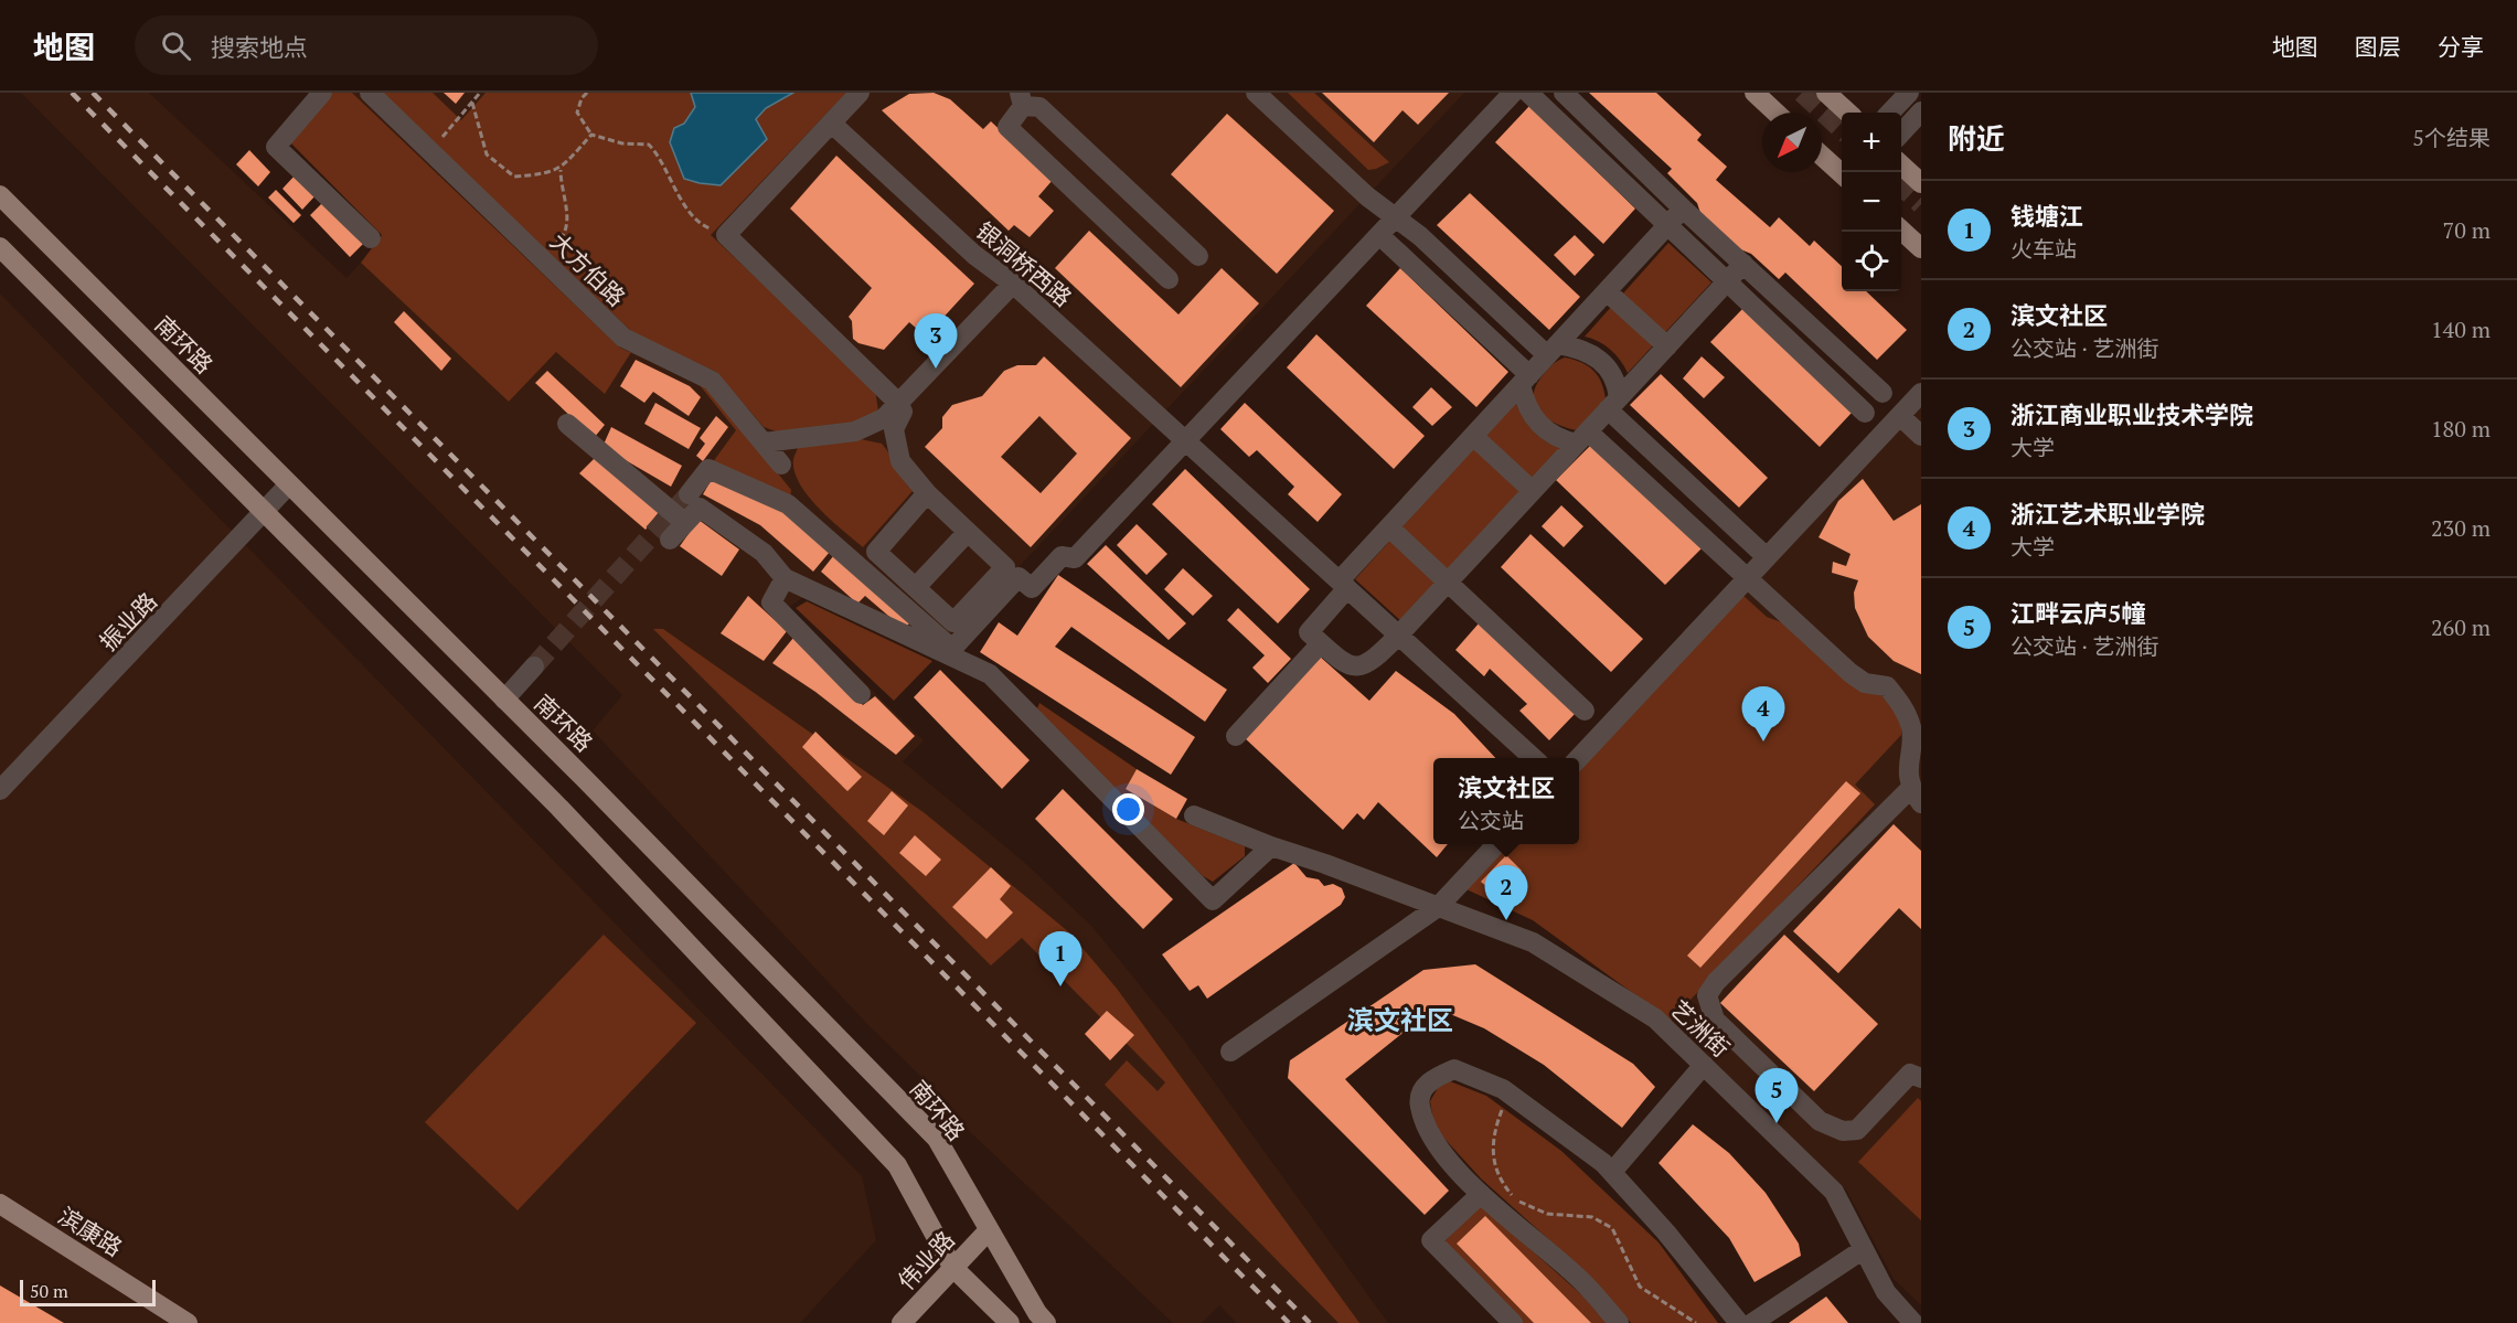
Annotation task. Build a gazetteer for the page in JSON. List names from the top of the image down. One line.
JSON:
{"streets":{"main road":["南环路","滨康路","伟业路"],"street":["银洞桥西路","大方伯路","振业路","艺洲街"]},"crossings":[["南环路","振业路"],["南环路","伟业路"]],"districts":["滨文社区"],"scale_bar":"50 m","north":"bottom left","page":{"header":"地图","search":"搜索地点","nav":["地图","图层","分享"],"heading":["附近","5个结果"],"map_buttons":["+","−"],"list":[{"mark":"1","name":"钱塘江","note":"火车站","value":"70 m"},{"mark":"2","name":"滨文社区","note":"公交站 · 艺洲街","value":"140 m"},{"mark":"3","name":"浙江商业职业技术学院","note":"大学","value":"180 m"},{"mark":"4","name":"浙江艺术职业学院","note":"大学","value":"230 m"},{"mark":"5","name":"江畔云庐5幢","note":"公交站 · 艺洲街","value":"260 m"}],"pins":["3","4","2","1","5"],"popup":["滨文社区","公交站"],"scale":"50 m"}}
